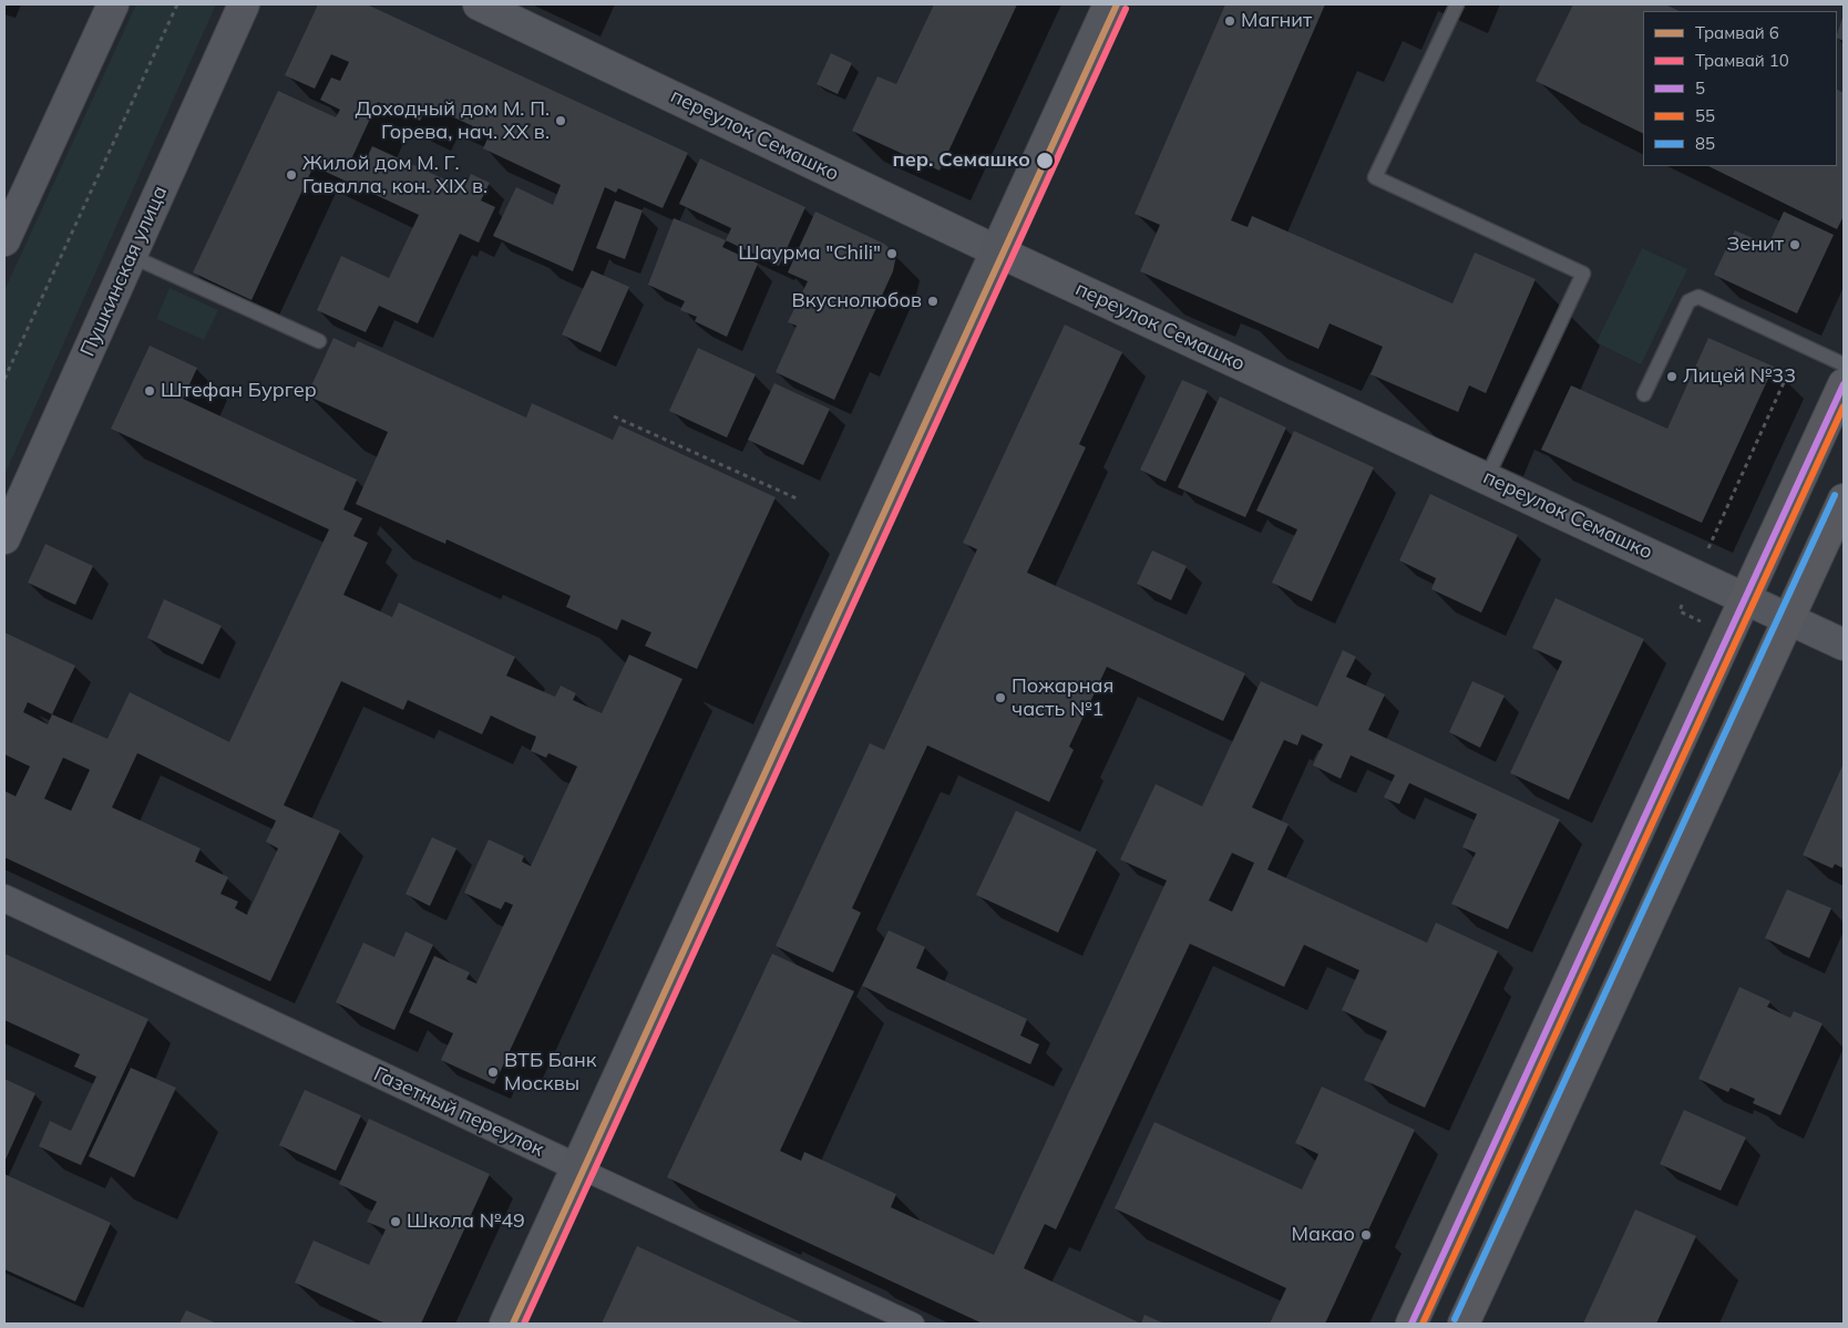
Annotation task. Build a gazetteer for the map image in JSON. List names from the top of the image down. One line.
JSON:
{"streets":{"street":["переулок Семашко","Пушкинская улица","Газетный переулок"]},"places":["Магнит","Доходный дом М. П. Горева, нач. ХХ в.","пер. Семашко","Жилой дом М. Г. Гавалла, кон. XIX в.","Зенит","Шаурма \"Chili\"","Вкуснолюбов","Лицей №33","Штефан Бургер","Пожарная часть №1","ВТБ Банк Москвы","Школа №49","Макао"],"lines":["tram line 6","tram line 10","transit line 5","transit line 55","transit line 85"],"legend":["Трамвай 6","Трамвай 10","5","55","85"]}
